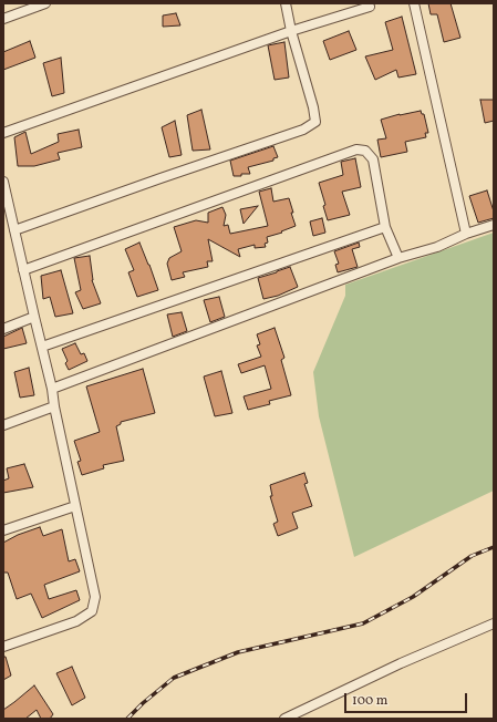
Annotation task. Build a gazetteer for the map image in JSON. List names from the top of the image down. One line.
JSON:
{"scale_bar":"100 m"}
